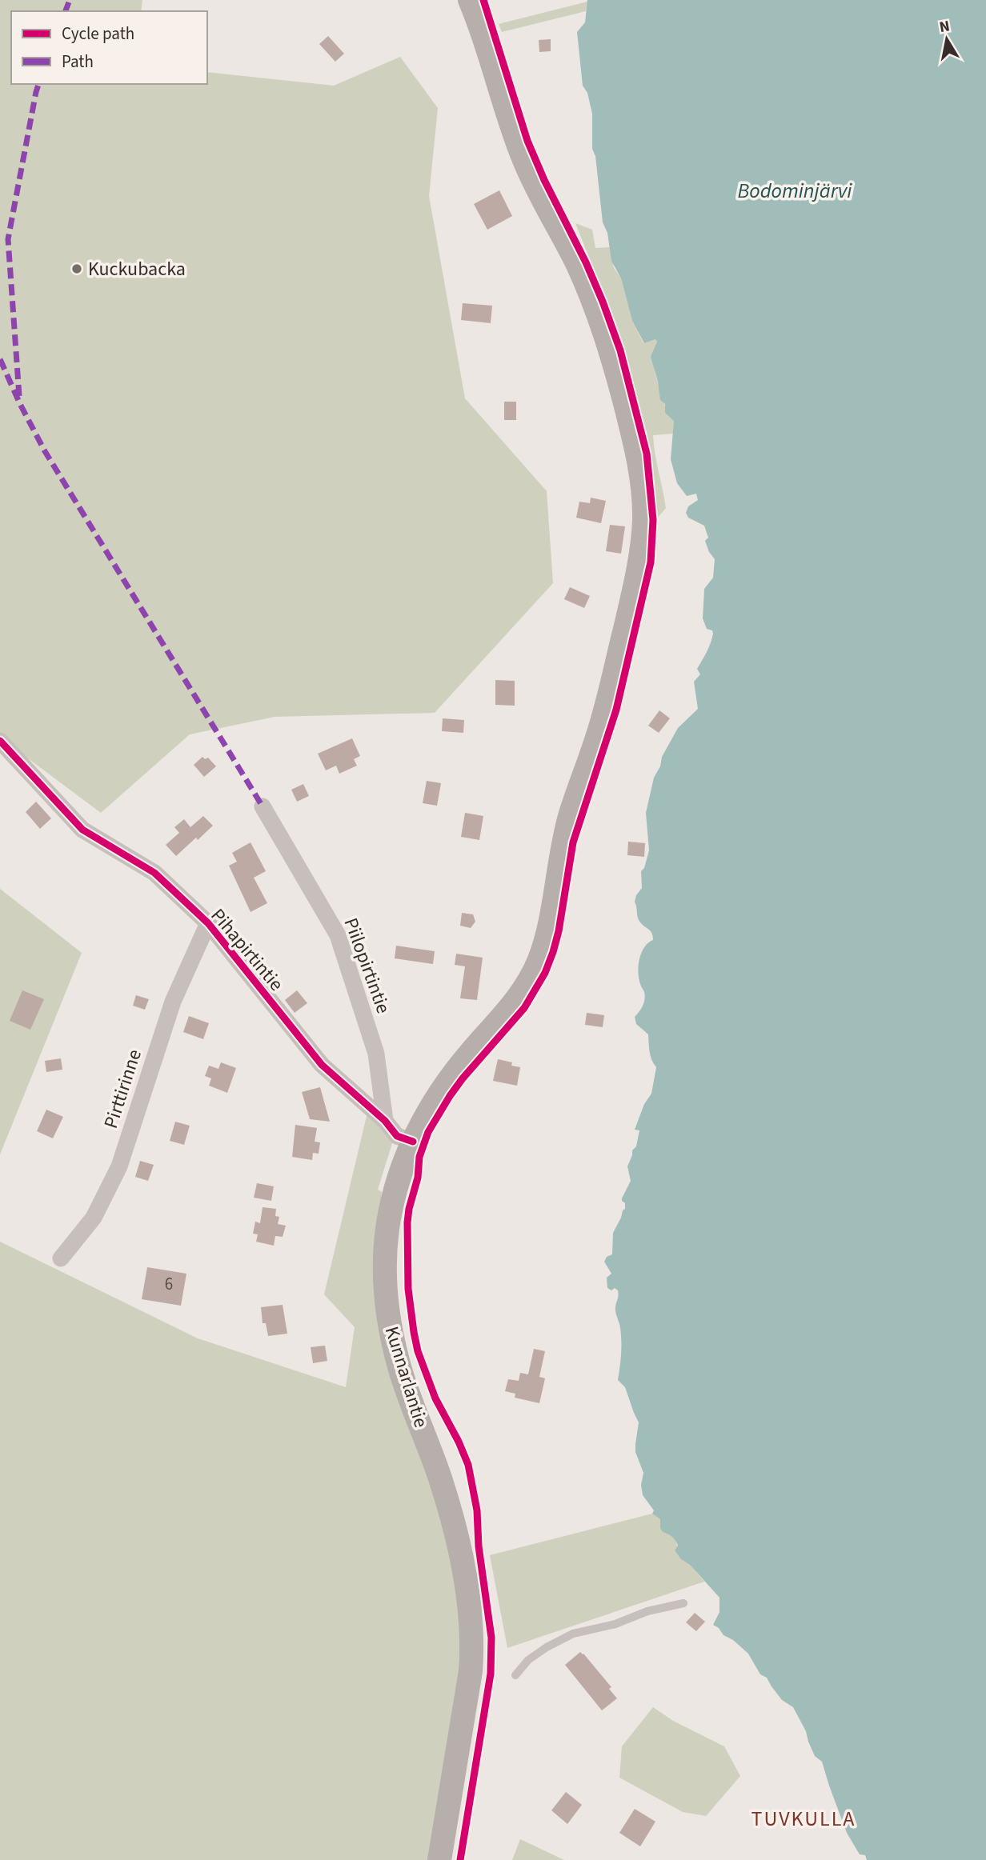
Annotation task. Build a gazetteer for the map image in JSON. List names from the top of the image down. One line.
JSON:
{"streets":{"main road":["Kunnarlantie"],"street":["Pihapirtintie","Piilopirtintie","Pirttirinne"]},"crossings":[["Pihapirtintie","Piilopirtintie"],["Pihapirtintie","Pirttirinne"],["Pihapirtintie","Kunnarlantie"]],"districts":["TUVKULLA"],"water":["Bodominjärvi"],"places":["Kuckubacka"],"house_numbers":["6"],"legend":["Cycle path","Path"],"north":"top"}
